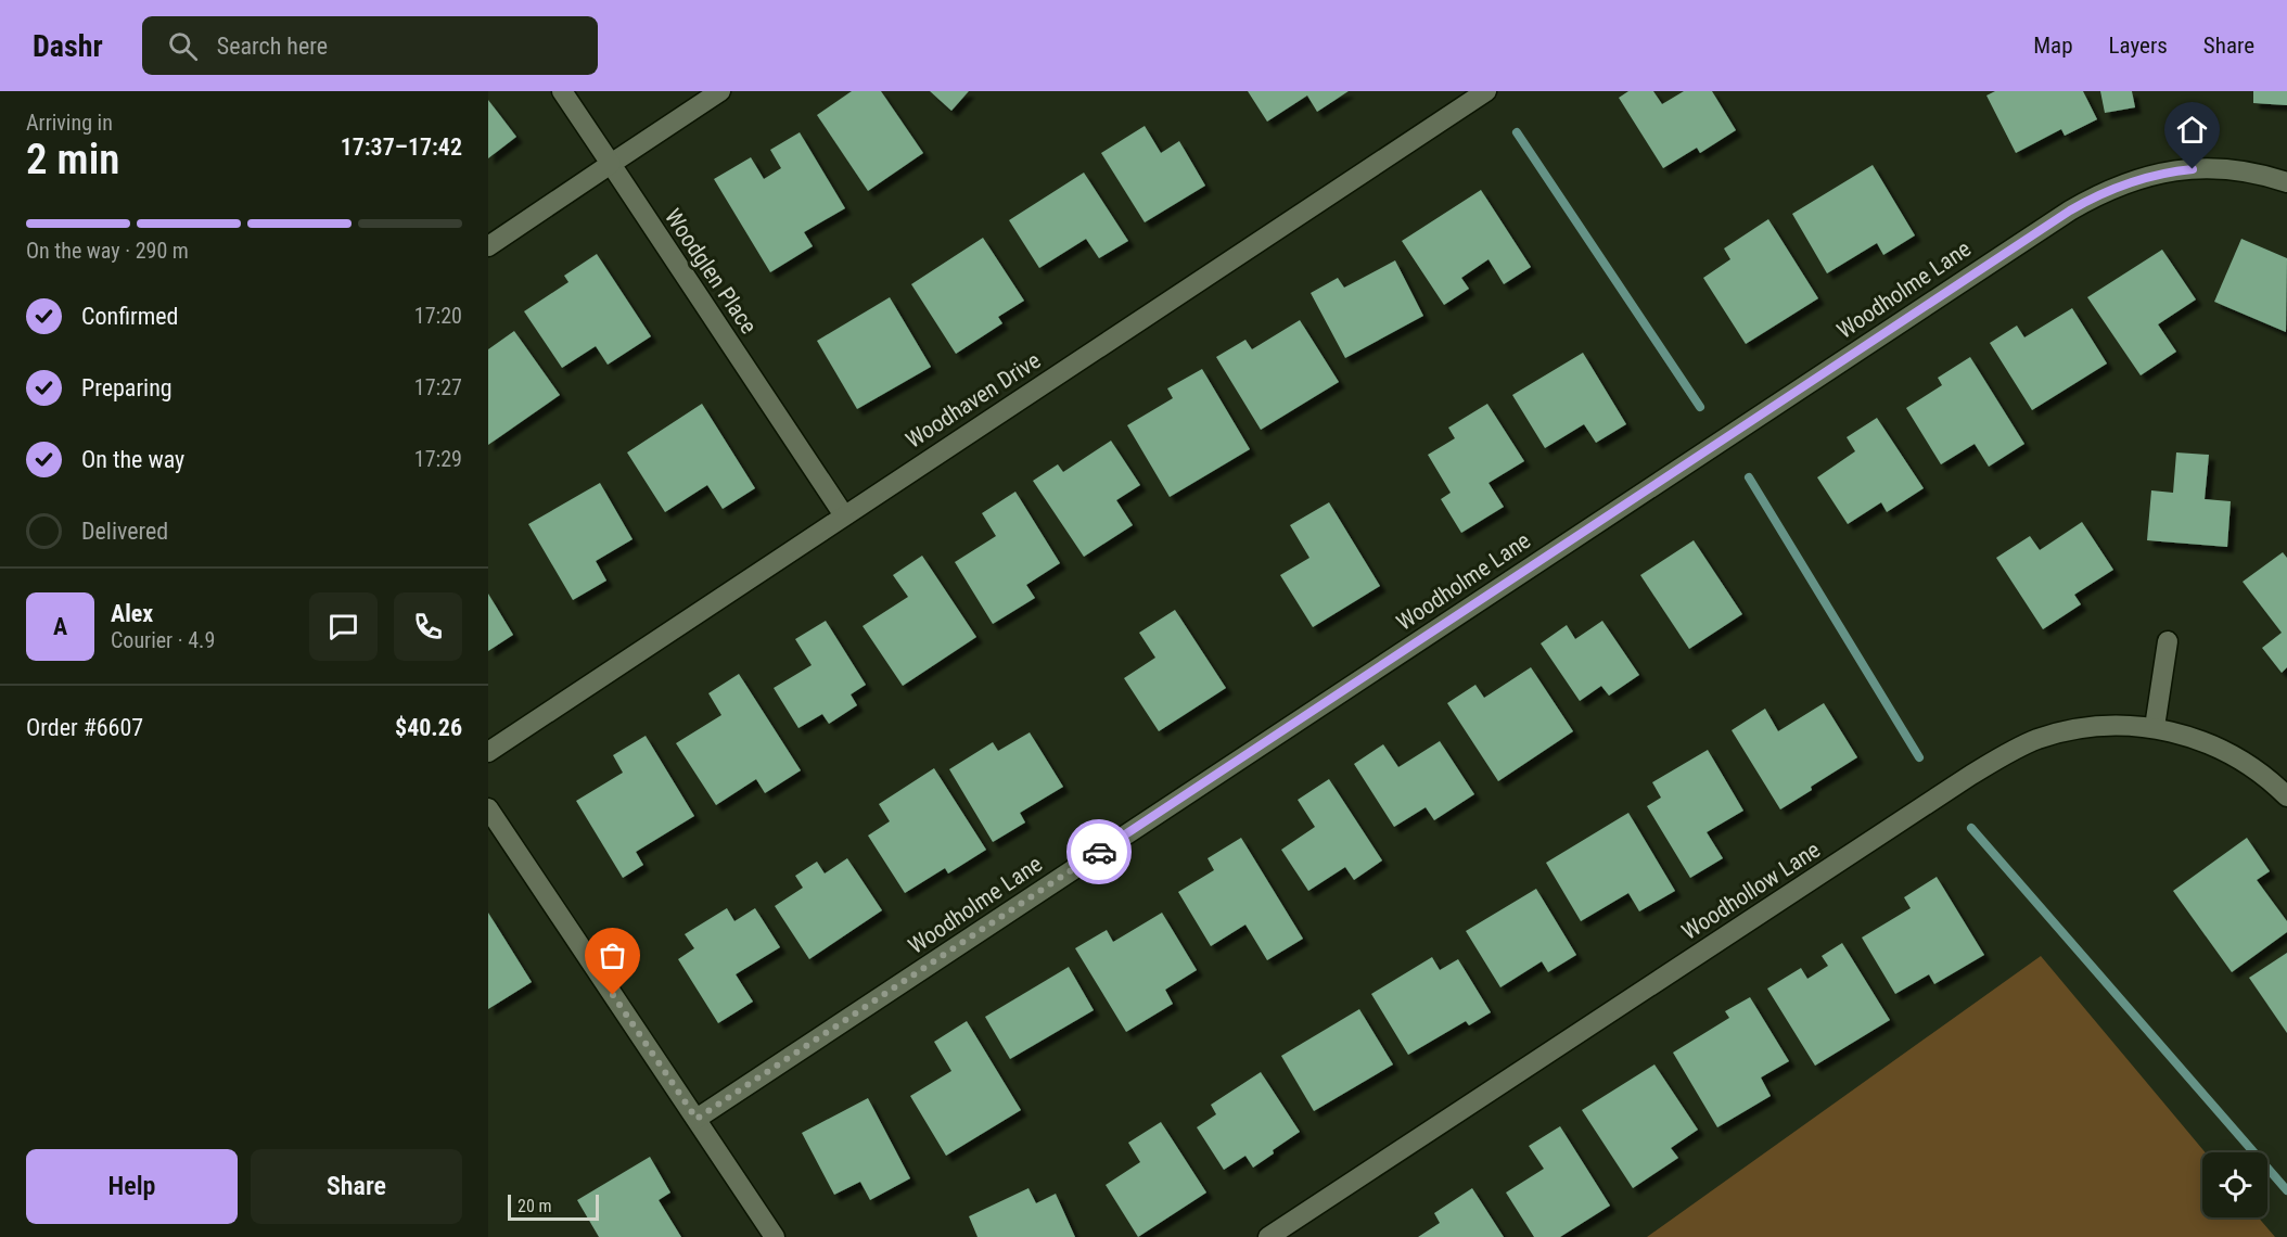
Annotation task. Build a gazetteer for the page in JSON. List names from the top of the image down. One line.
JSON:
{"streets":{"street":["Woodglen Place","Woodholme Lane","Woodhaven Drive","Woodhollow Lane"]},"crossings":[["Woodglen Place","Woodhaven Drive"]],"scale_bar":"20 m","page":{"header":"Dashr","search":"Search here","nav":["Map","Layers","Share"],"heading":["2 min","Arriving in","17:37–17:42"],"panel":["Alex","Courier · 4.9","Order #6607","$40.26"],"bar":"On the way · 290 m","list":[["Confirmed","17:20"],["Preparing","17:27"],["On the way","17:29"],"Delivered"],"round":"A","buttons":["Help","Share"],"scale":"20 m"}}
